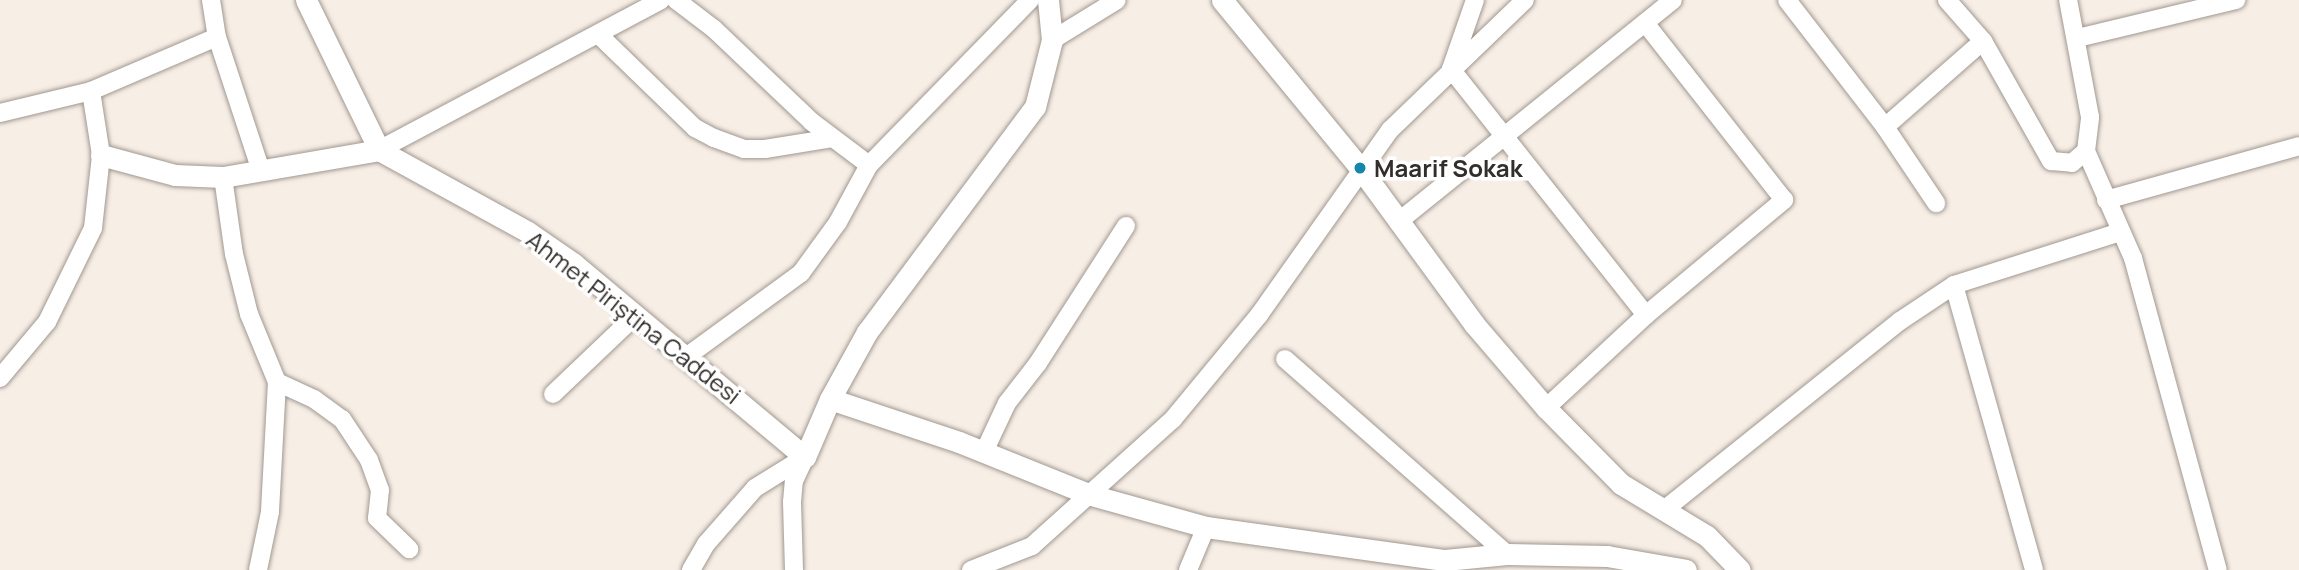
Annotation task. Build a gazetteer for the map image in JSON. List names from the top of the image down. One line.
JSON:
{"streets":{"street":["Ahmet Piriştina Caddesi"]},"places":["Maarif Sokak"]}
